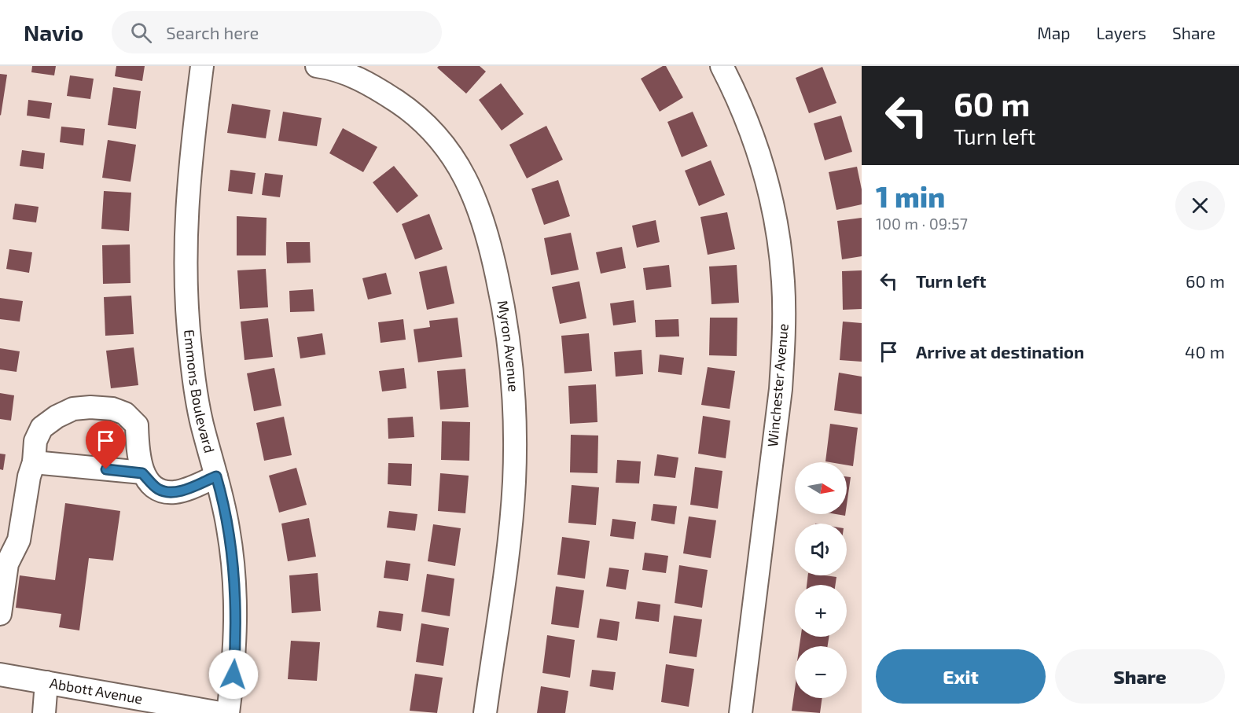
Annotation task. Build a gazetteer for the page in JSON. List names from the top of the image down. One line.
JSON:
{"streets":{"street":["Myron Avenue","Winchester Avenue","Emmons Boulevard","Abbott Avenue"]},"north":"right","page":{"header":"Navio","search":"Search here","nav":["Map","Layers","Share"],"turn":["60 m","Turn left"],"heading":["1 min","100 m · 09:57"],"list":[{"name":"Turn left","value":"60 m"},{"name":"Arrive at destination","value":"40 m"}],"map_buttons":["+","−"],"buttons":["Exit","Share"]}}
